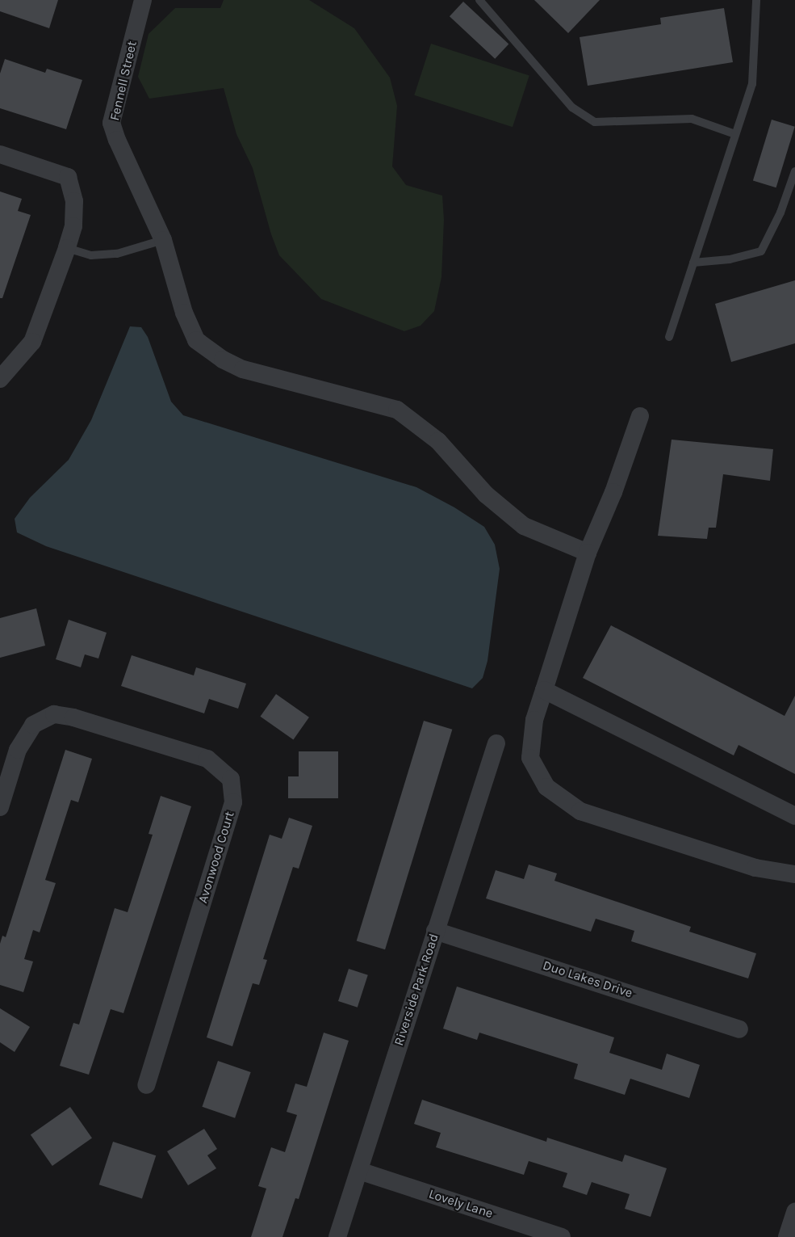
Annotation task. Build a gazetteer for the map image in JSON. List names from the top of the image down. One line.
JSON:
{"streets":{"street":["Fennell Street","Avonwood Court","Duo Lakes Drive","Riverside Park Road","Lovely Lane"]},"crossings":[["Duo Lakes Drive","Riverside Park Road"],["Riverside Park Road","Lovely Lane"]]}
